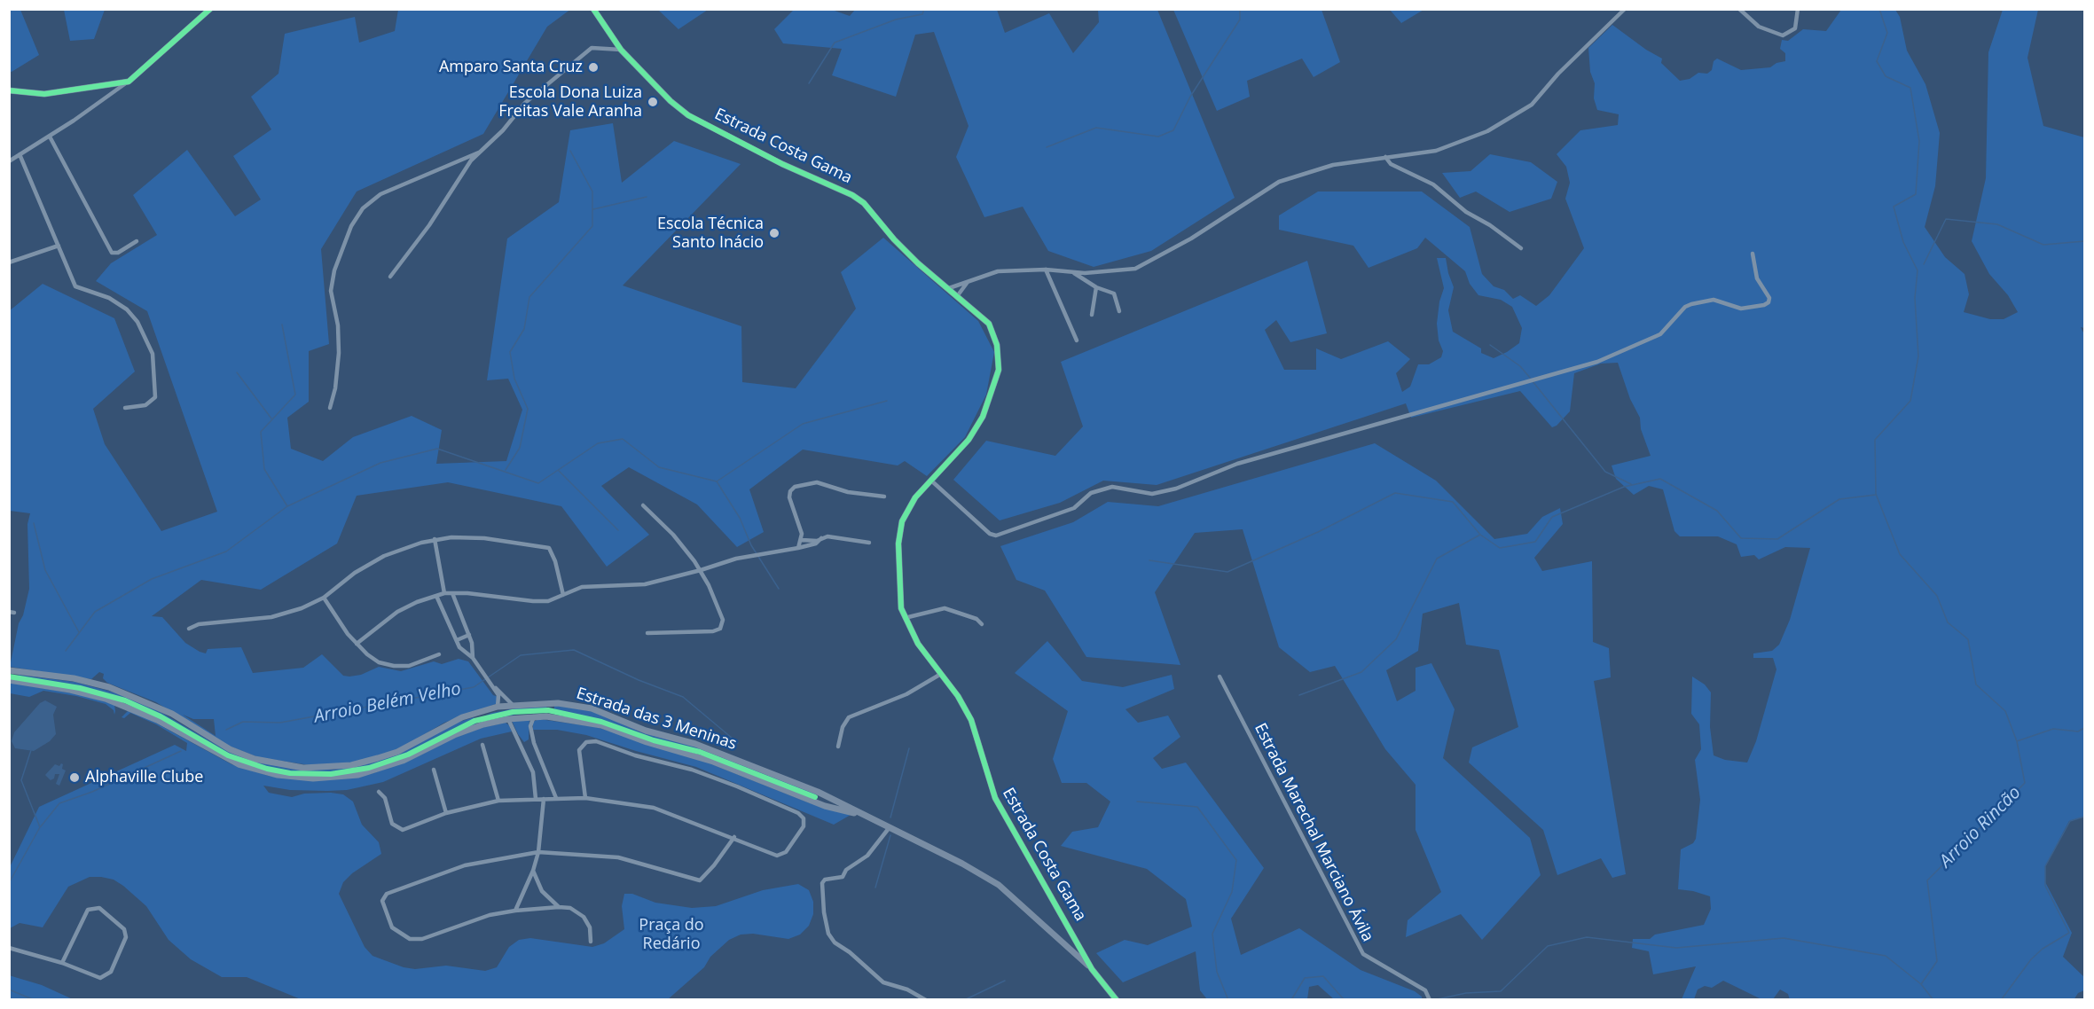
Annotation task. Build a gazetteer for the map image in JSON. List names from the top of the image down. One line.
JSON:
{"streets":{"main road":["Estrada Costa Gama","Estrada das 3 Meninas"],"street":["Estrada Marechal Marciano Ávila"]},"crossings":[["Estrada Costa Gama","Estrada das 3 Meninas"]],"water":["Arroio Belém Velho","Arroio Rincão"],"parks":["Praça do Redário"],"places":["Amparo Santa Cruz","Escola Dona Luiza Freitas Vale Aranha","Escola Técnica Santo Inácio","Alphaville Clube"]}
